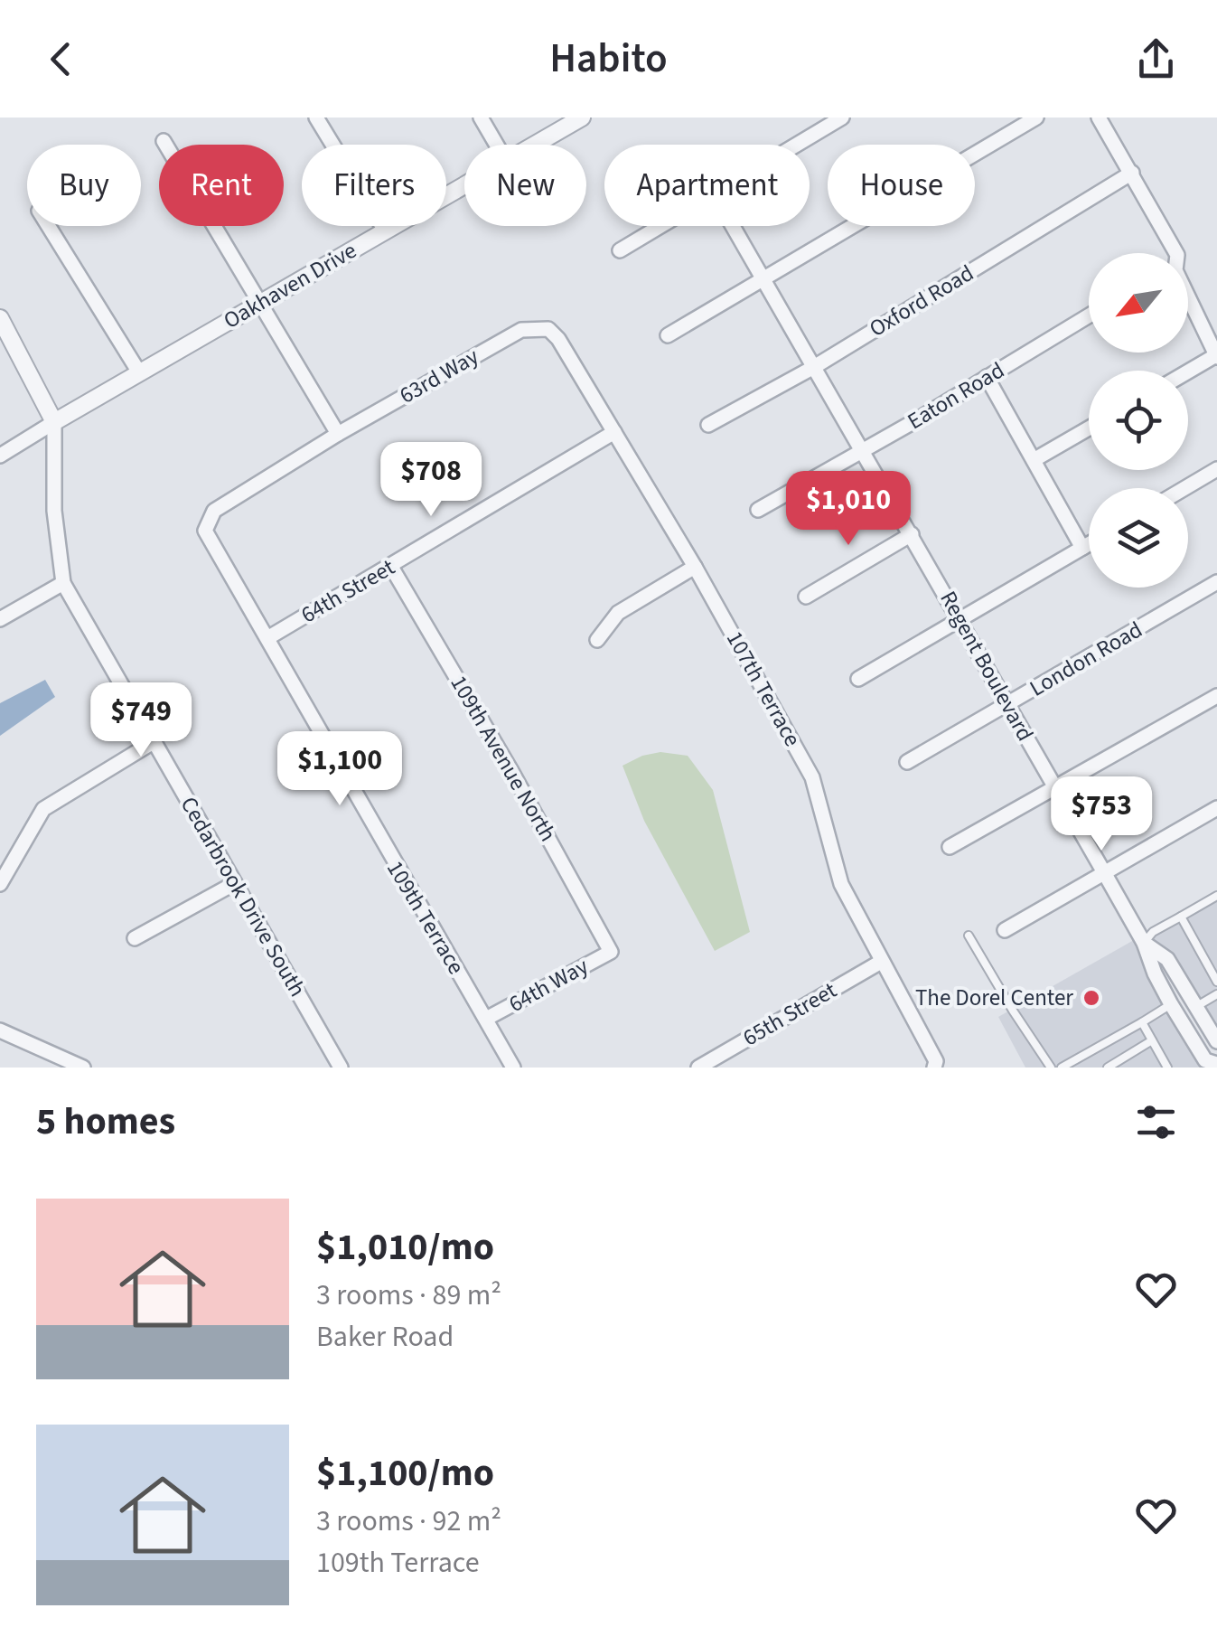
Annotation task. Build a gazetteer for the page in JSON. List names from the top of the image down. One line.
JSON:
{"streets":{"street":["Oakhaven Drive","Oxford Road","63rd Way","Eaton Road","64th Street","London Road","Regent Boulevard","107th Terrace","109th Avenue North","Cedarbrook Drive South","109th Terrace","64th Way","65th Street"]},"crossings":[["Oakhaven Drive","Cedarbrook Drive South"],["Oxford Road","Regent Boulevard"],["63rd Way","107th Terrace"],["63rd Way","109th Terrace"],["Eaton Road","Regent Boulevard"],["64th Street","107th Terrace"],["64th Street","109th Avenue North"],["64th Street","109th Terrace"],["London Road","Regent Boulevard"],["107th Terrace","65th Street"],["109th Avenue North","64th Way"],["109th Terrace","64th Way"]],"places":["The Dorel Center"],"north":"bottom left","page":{"header":"Habito","chip":["Buy","Rent","Filters","New","Apartment","House"],"price":["$708","$1,010","$749","$1,100","$753"],"heading":"5 homes","list":[{"name":"$1,010/mo","note":"3 rooms · 89 m² · Baker Road"},{"name":"$1,100/mo","note":"3 rooms · 92 m² · 109th Terrace"}]}}
